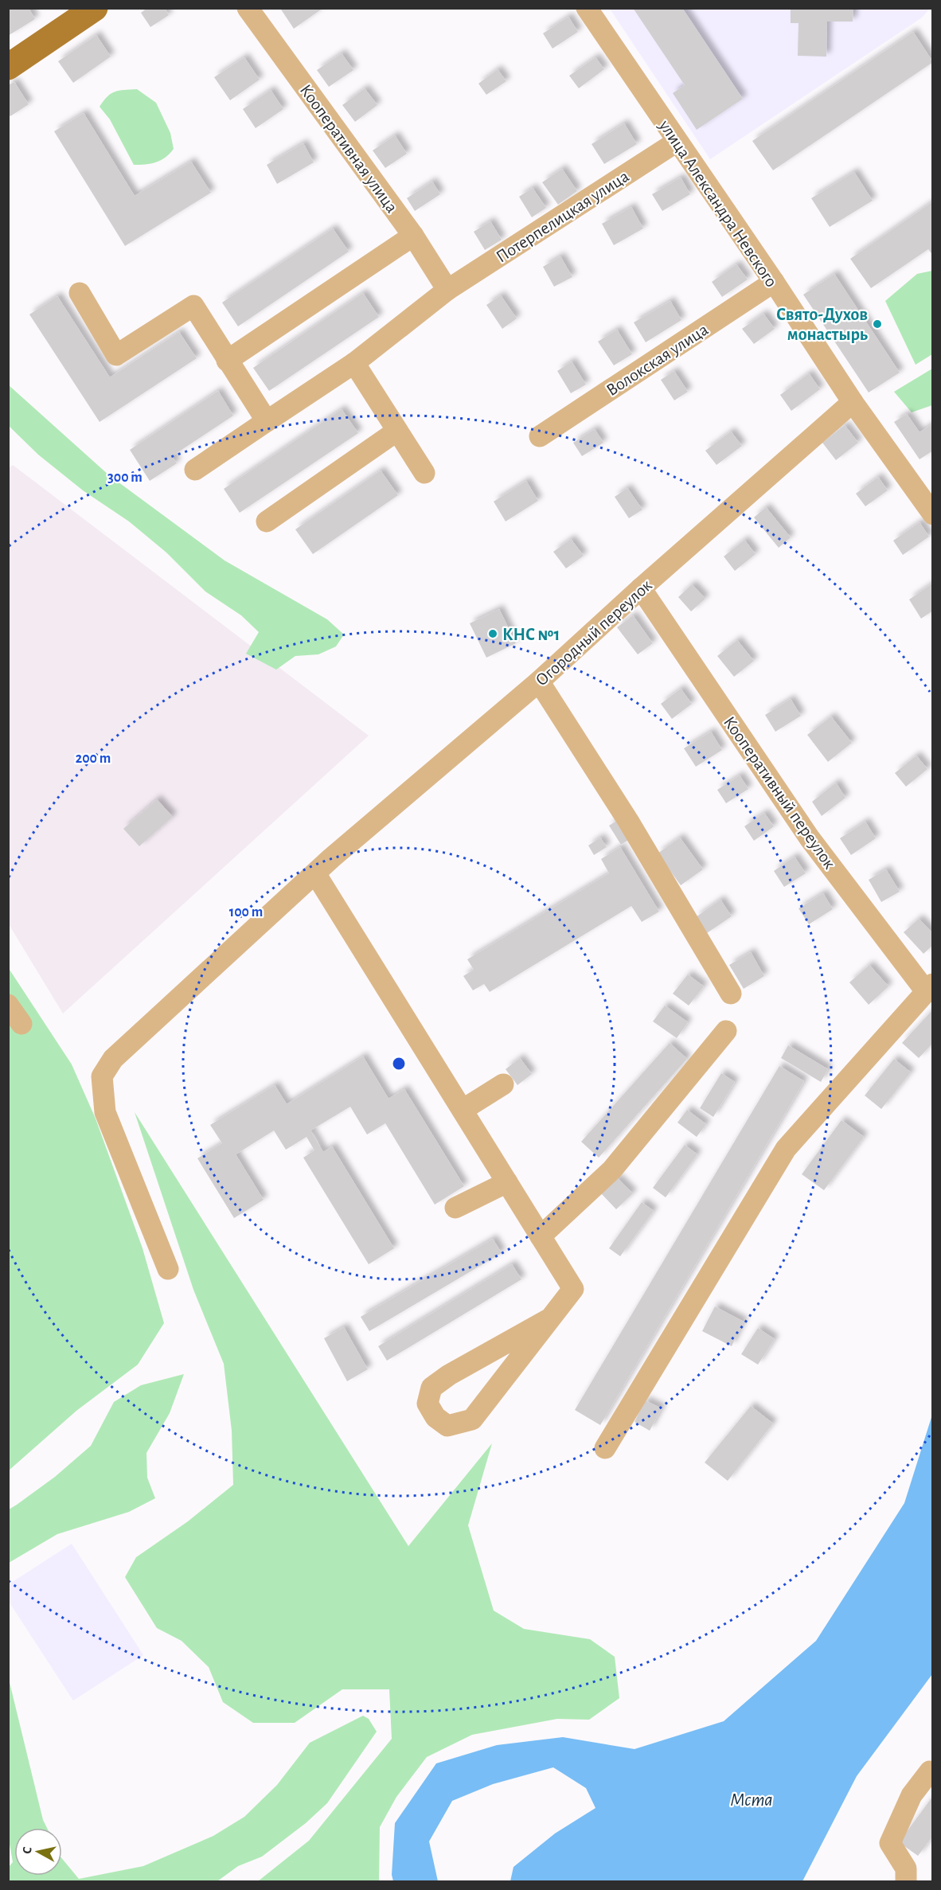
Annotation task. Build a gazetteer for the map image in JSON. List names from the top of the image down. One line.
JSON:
{"streets":{"street":["Кооперативная улица","улица Александра Невского","Потерпелицкая улица","Волокская улица","Огородный переулок","Кооперативный переулок"]},"crossings":[["Кооперативная улица","Потерпелицкая улица"],["улица Александра Невского","Потерпелицкая улица"],["улица Александра Невского","Волокская улица"],["улица Александра Невского","Огородный переулок"],["Огородный переулок","Кооперативный переулок"]],"water":["Мста"],"places":["Свято-Духов монастырь","КНС №1"],"north":"left","rings":["300 m","200 m","100 m"]}
